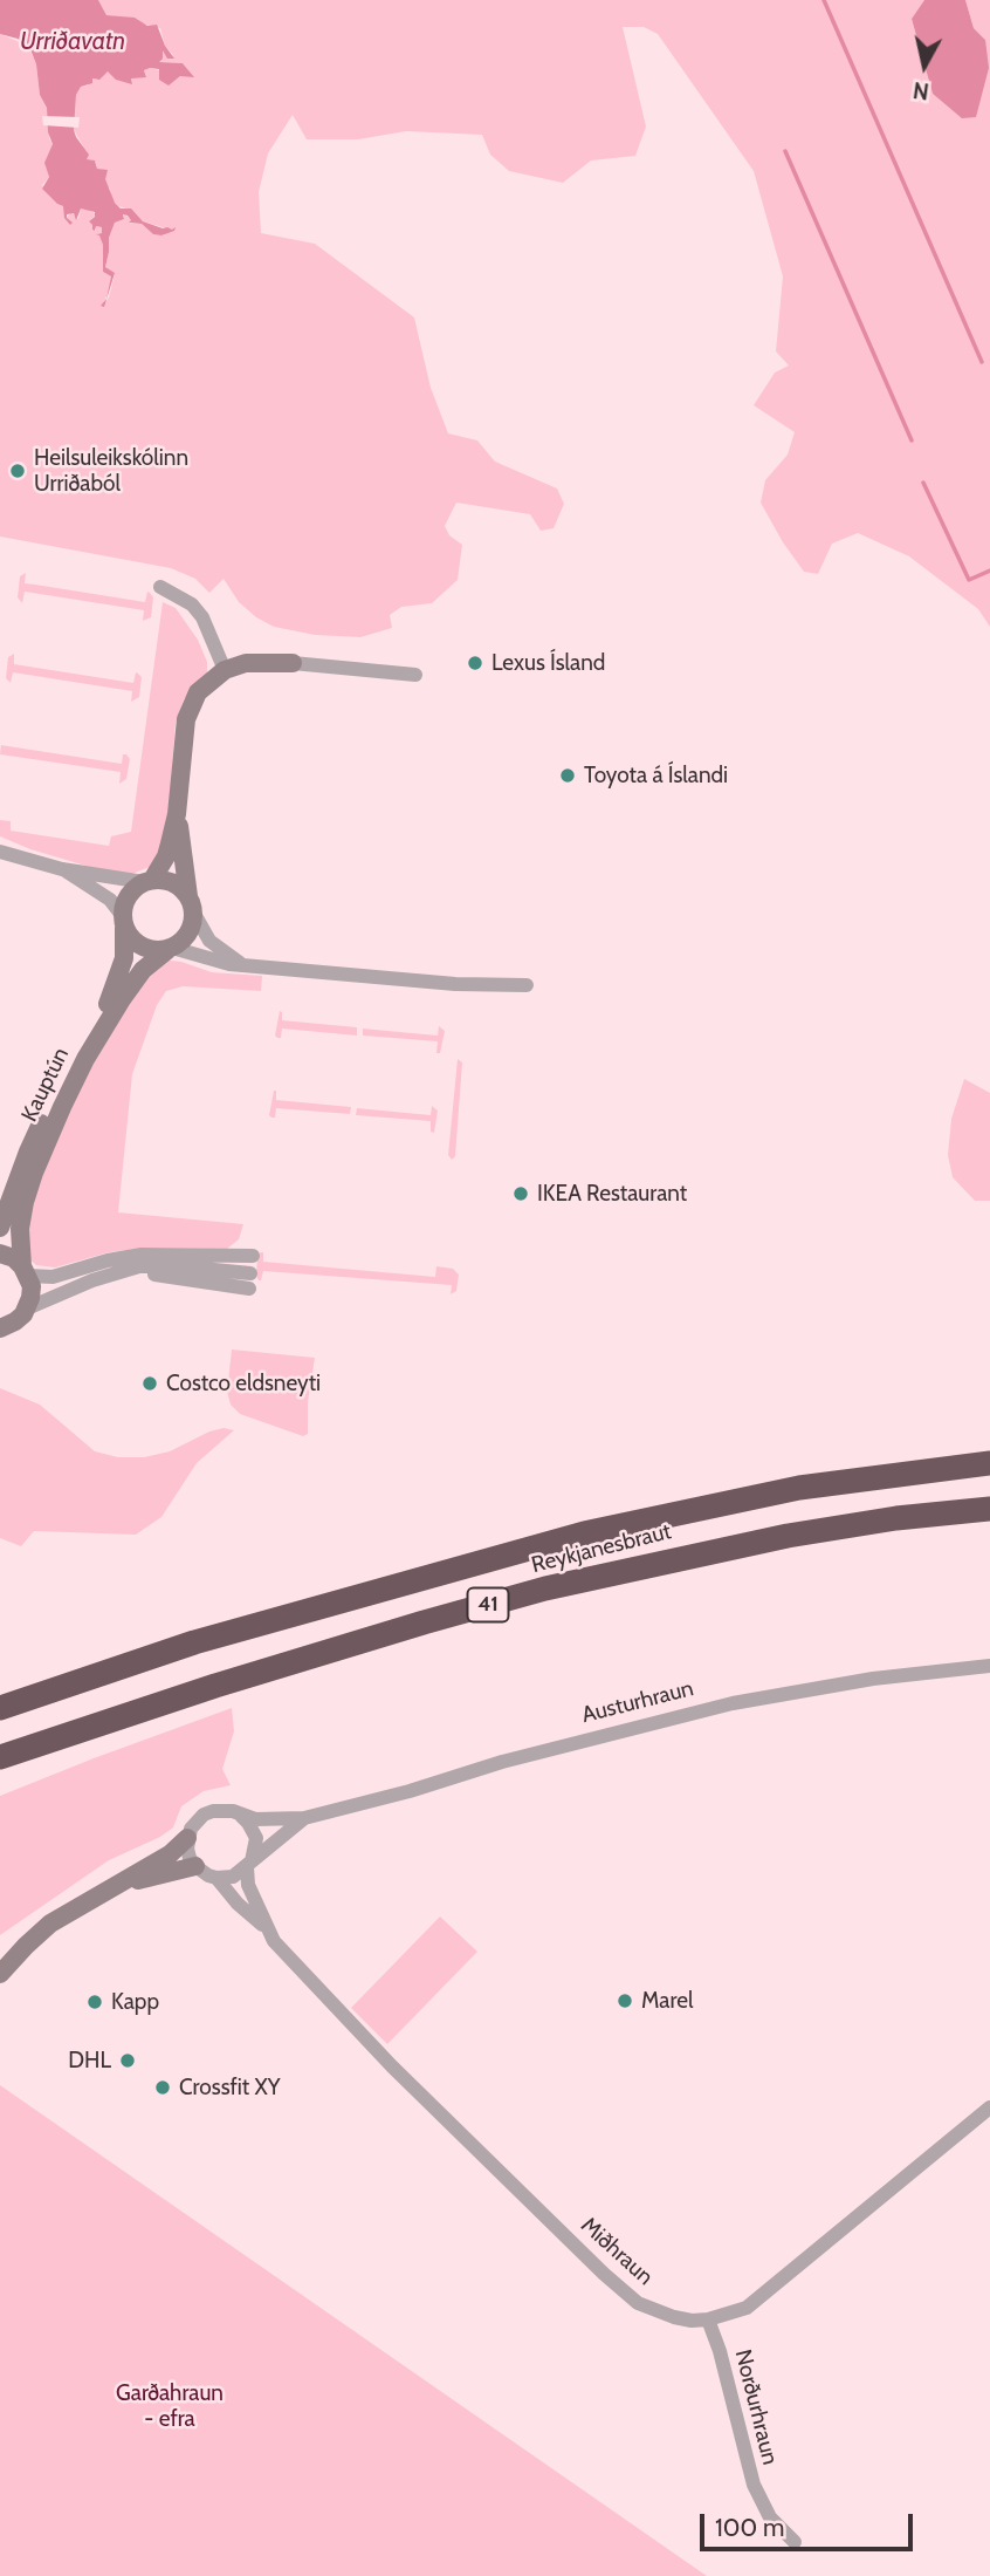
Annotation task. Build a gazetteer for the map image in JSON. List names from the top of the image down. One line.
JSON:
{"streets":{"highway":["Reykjanesbraut","41"],"street":["Kauptún","Austurhraun","Miðhraun","Norðurhraun"]},"crossings":[["Austurhraun","Miðhraun"],["Miðhraun","Norðurhraun"]],"water":["Urriðavatn"],"parks":["Garðahraun - efra"],"places":["Heilsuleikskólinn Urriðaból","Lexus Ísland","Toyota á Íslandi","IKEA Restaurant","Costco eldsneyti","Marel","Kapp","DHL","Crossfit XY"],"scale_bar":"100 m","north":"bottom"}
